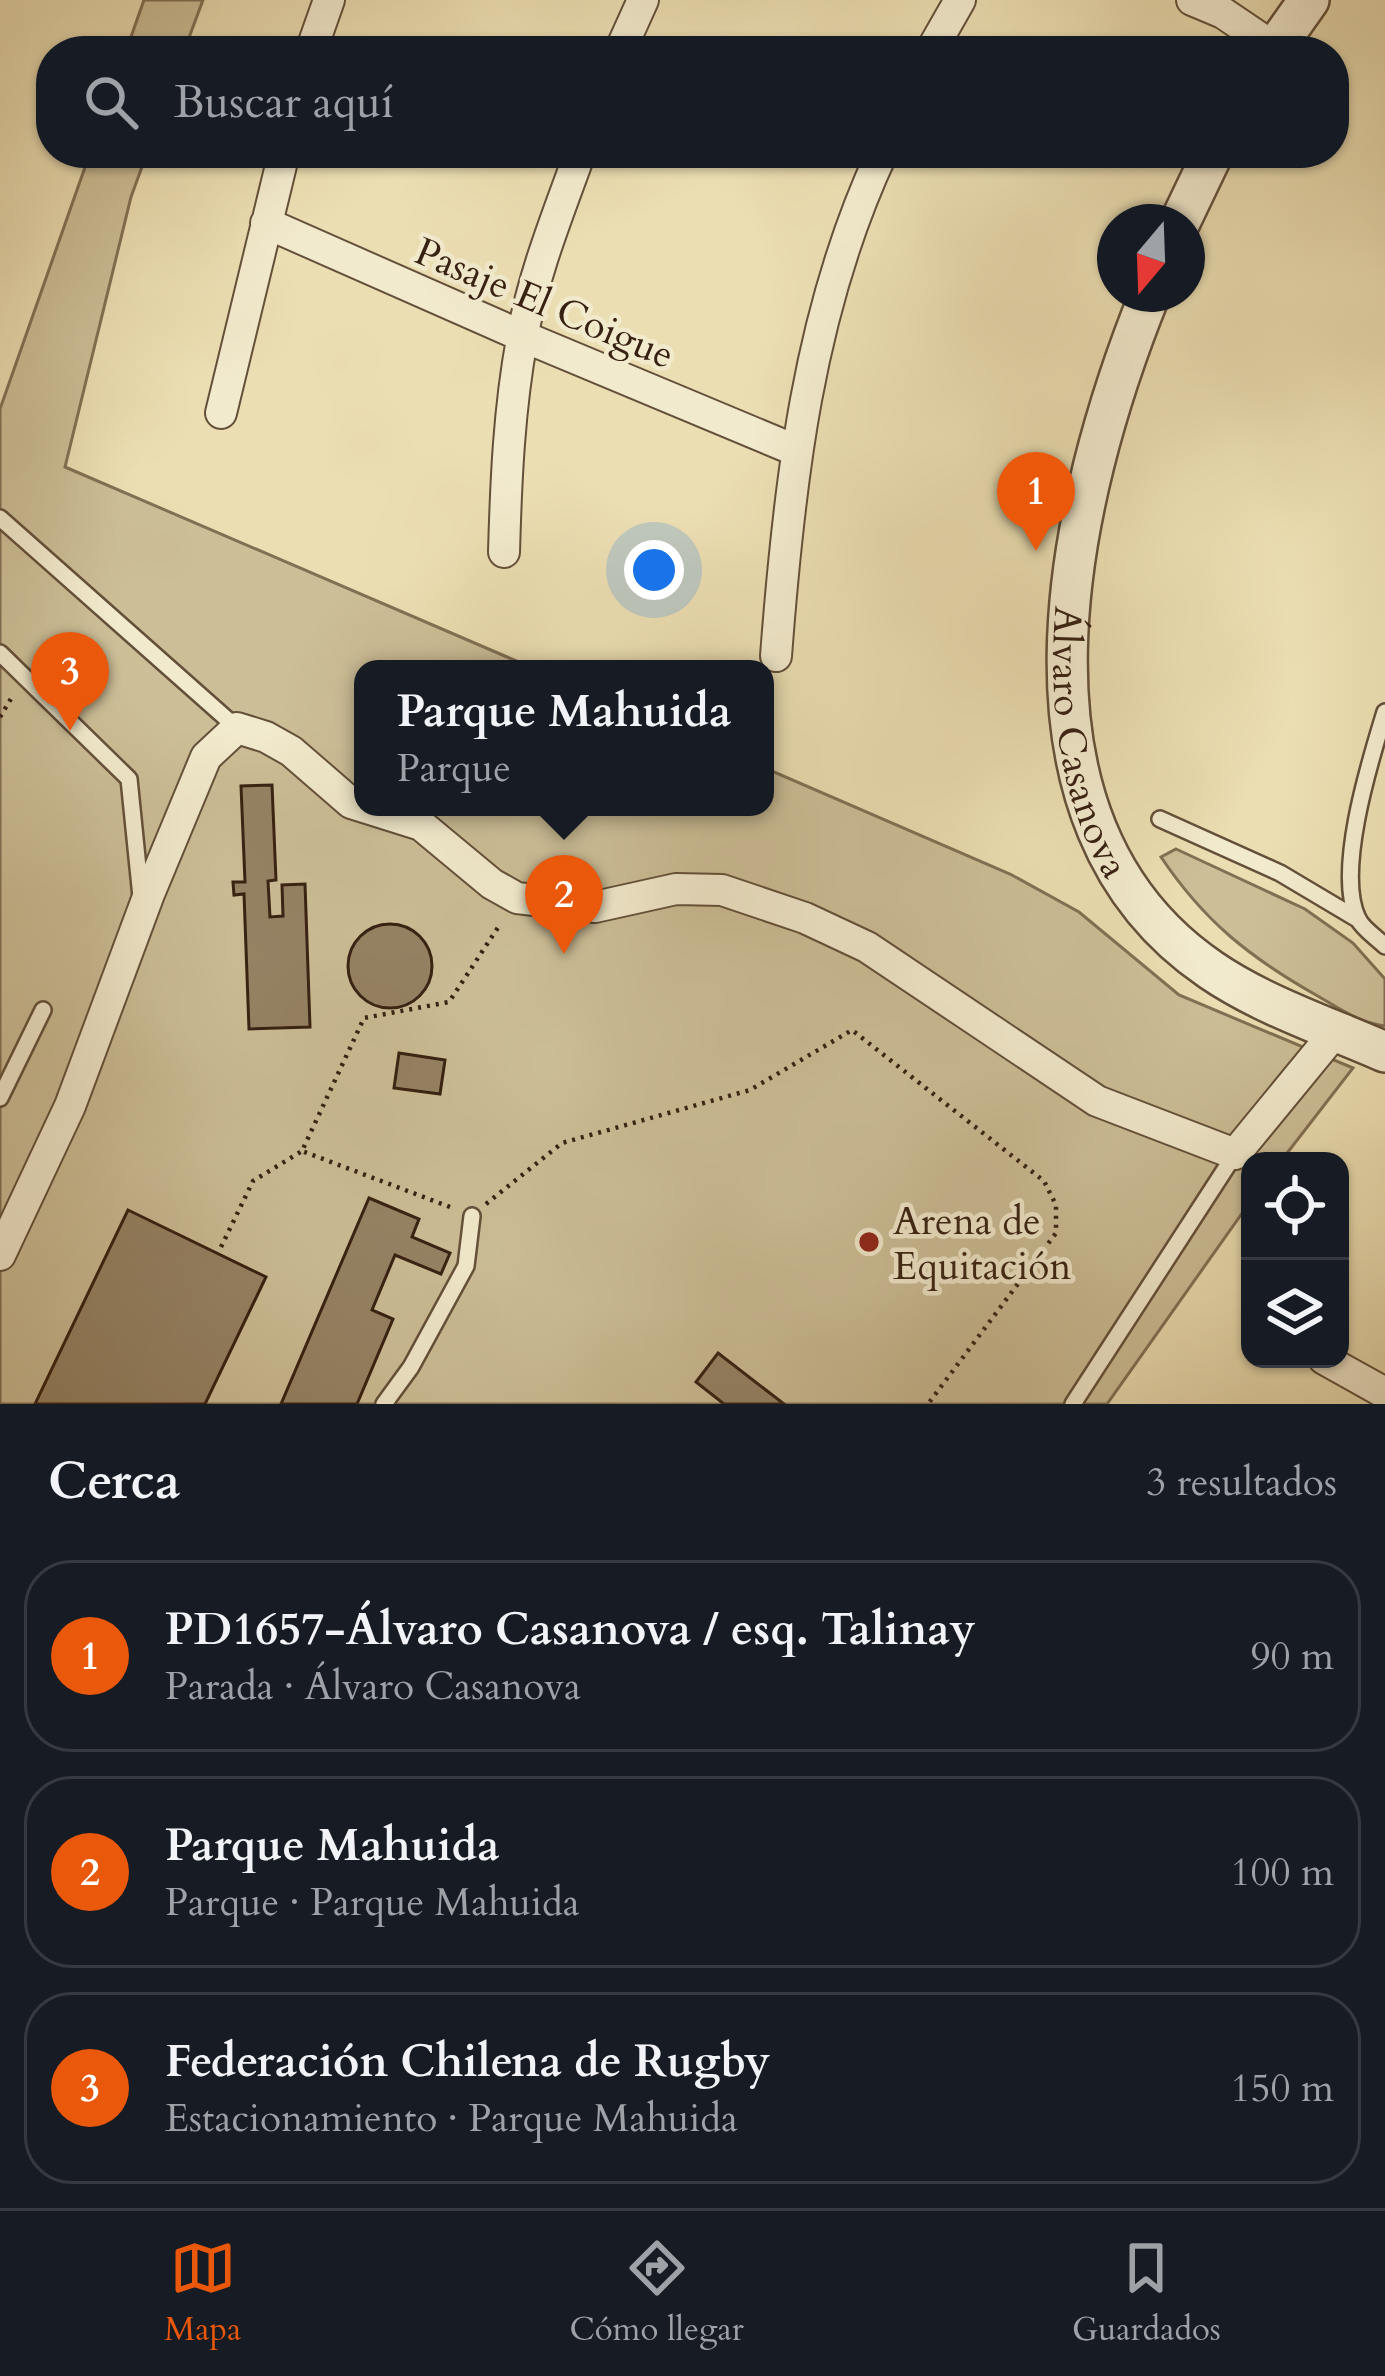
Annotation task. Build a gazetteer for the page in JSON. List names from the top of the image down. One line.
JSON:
{"streets":{"street":["Pasaje El Coigue","Álvaro Casanova"]},"places":["Arena de Equitación"],"north":"bottom","page":{"search":"Buscar aquí","pins":["1","3","2"],"popup":["Parque Mahuida","Parque"],"heading":["Cerca","3 resultados"],"list":[{"mark":"1","name":"PD1657-Álvaro Casanova / esq. Talinay","note":"Parada · Álvaro Casanova","value":"90 m"},{"mark":"2","name":"Parque Mahuida","note":"Parque · Parque Mahuida","value":"100 m"},{"mark":"3","name":"Federación Chilena de Rugby","note":"Estacionamiento · Parque Mahuida","value":"150 m"}],"nav":["Mapa","Cómo llegar","Guardados"]}}
